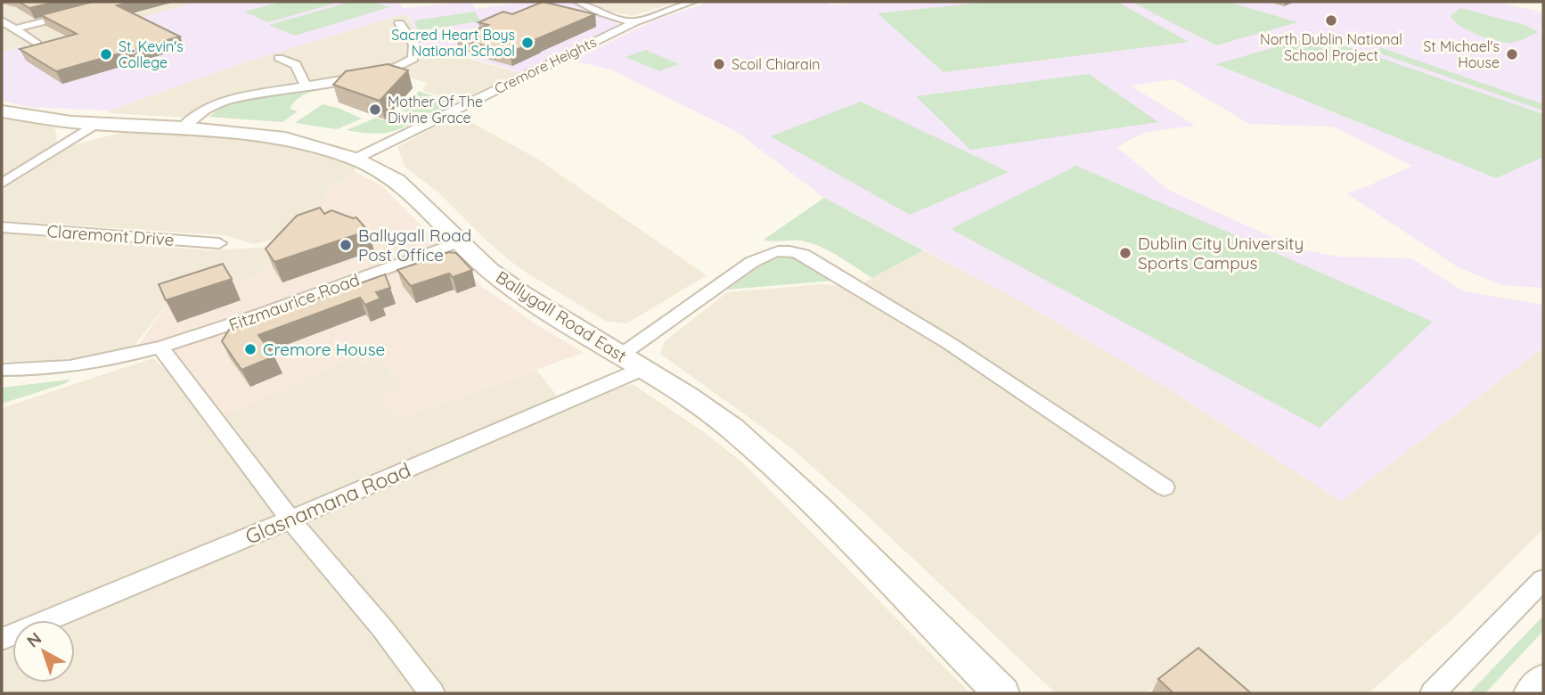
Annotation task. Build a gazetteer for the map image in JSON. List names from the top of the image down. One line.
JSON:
{"streets":{"street":["Cremore Heights","Claremont Drive","Fitzmaurice Road","Ballygall Road East","Glasnamana Road"]},"crossings":[["Cremore Heights","Ballygall Road East"],["Fitzmaurice Road","Ballygall Road East"],["Ballygall Road East","Glasnamana Road"]],"places":["North Dublin National School Project","Sacred Heart Boys National School","St. Kevin's College","St Michael's House","Scoil Chiarain","Mother Of The Divine Grace","Ballygall Road Post Office","Dublin City University Sports Campus","Cremore House"],"north":"top left"}
